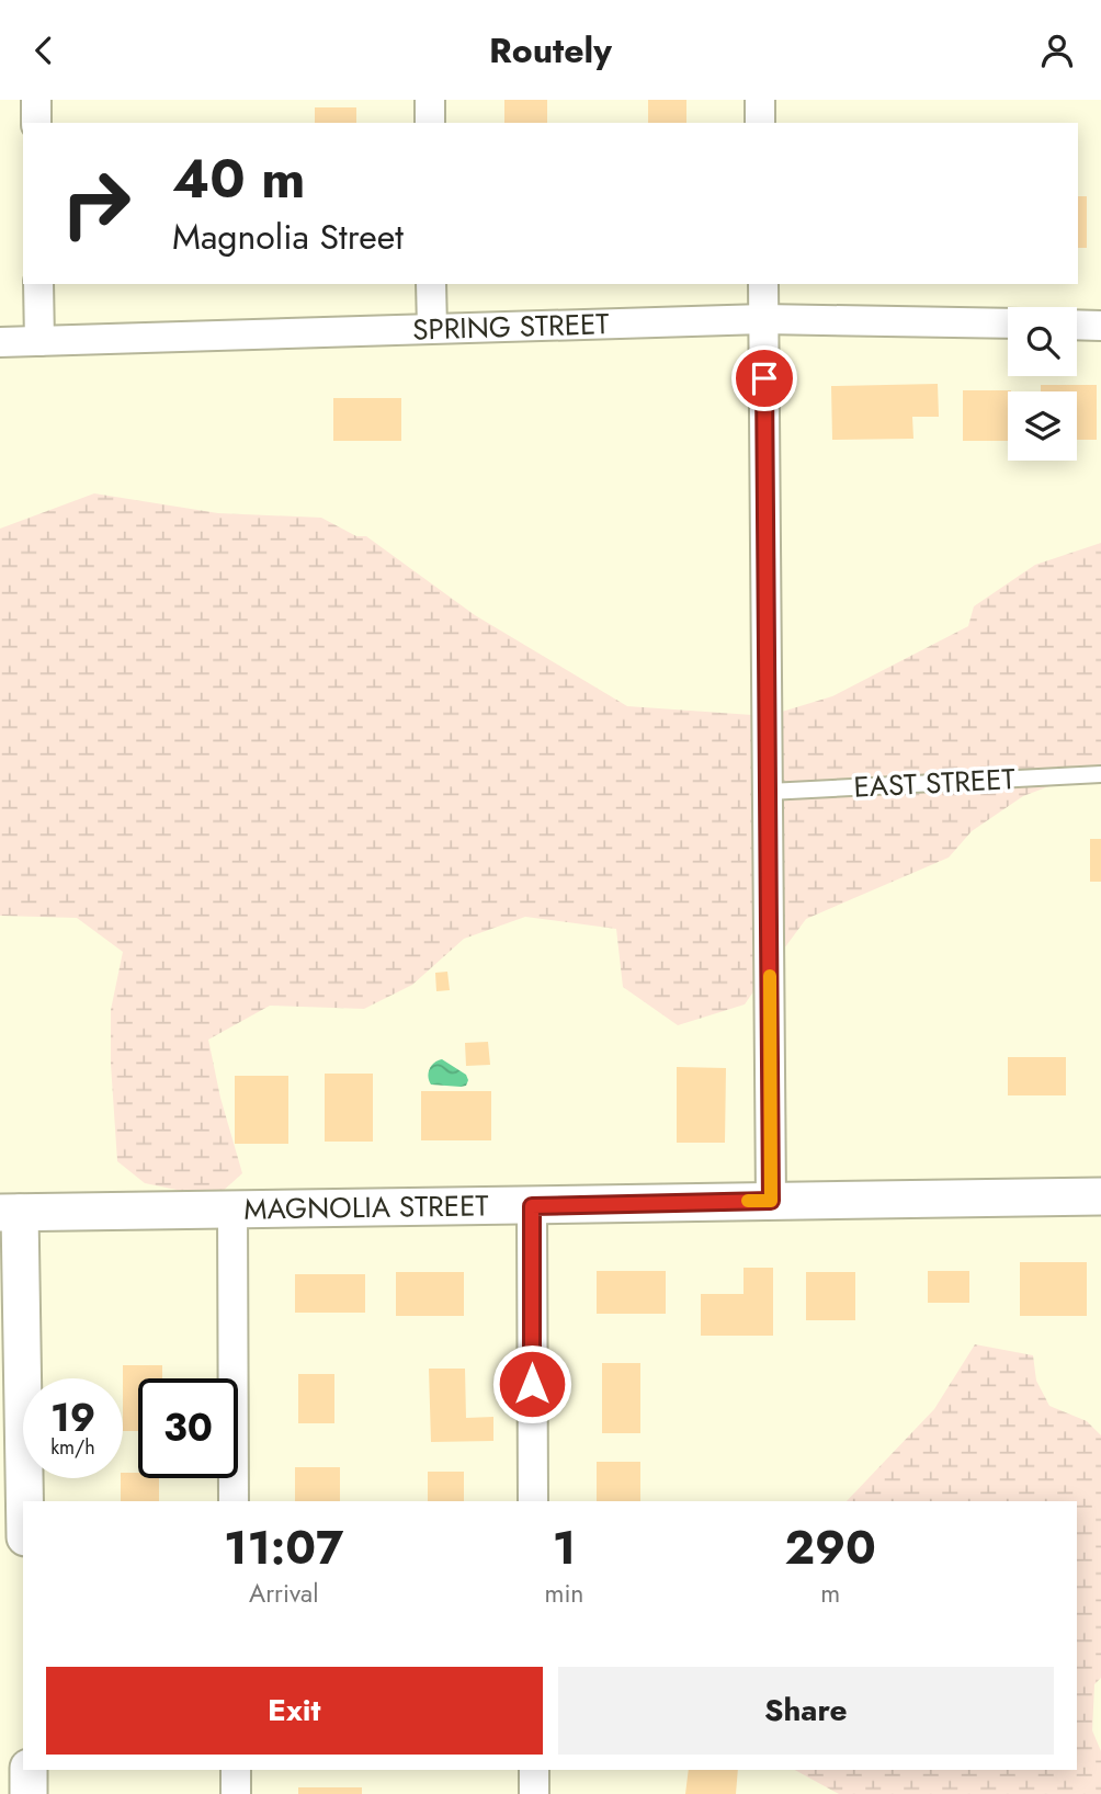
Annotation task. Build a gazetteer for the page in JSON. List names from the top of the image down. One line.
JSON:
{"streets":{"street":["SPRING STREET","MAGNOLIA STREET"],"lane":["EAST STREET"]},"page":{"header":"Routely","turn":["40 m","Magnolia Street"],"speed":"19 km/h","limit":"30","eta":["11:07","Arrival","1","min","290","m"],"buttons":["Exit","Share"]}}
